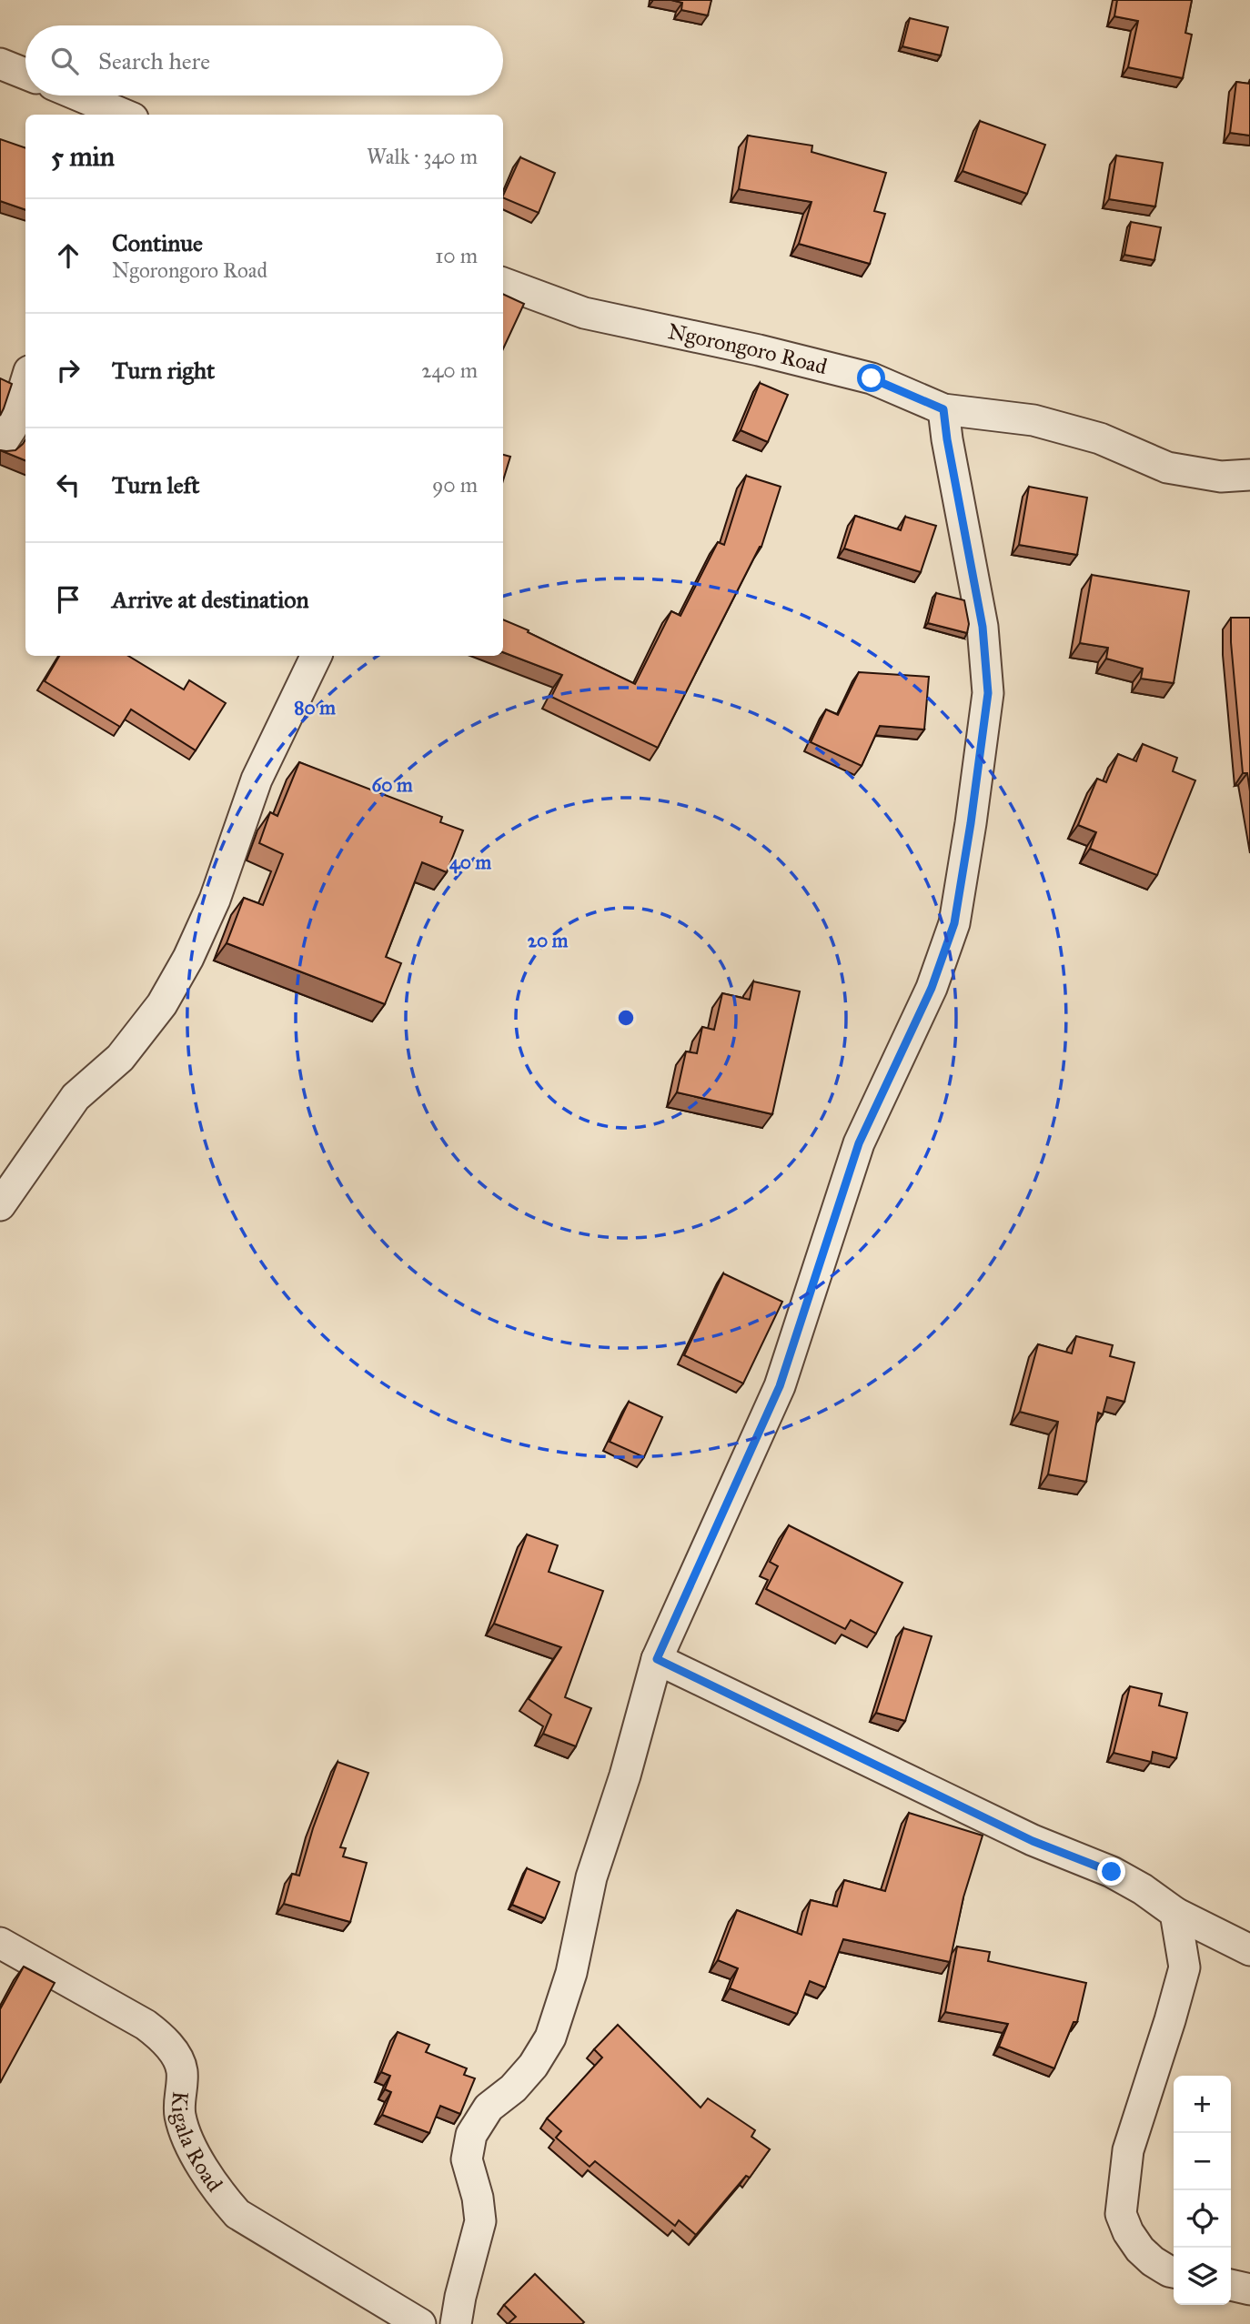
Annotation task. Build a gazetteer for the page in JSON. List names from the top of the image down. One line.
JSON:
{"streets":{"street":["Ngorongoro Road","Kigala Road"]},"page":{"search":"Search here","heading":["5 min","Walk · 340 m"],"list":[["Continue","Ngorongoro Road","10 m"],["Turn right","240 m"],["Turn left","90 m"],"Arrive at destination"],"map_buttons":["+","−"]},"rings":["80 m","60 m","40 m","20 m"]}
